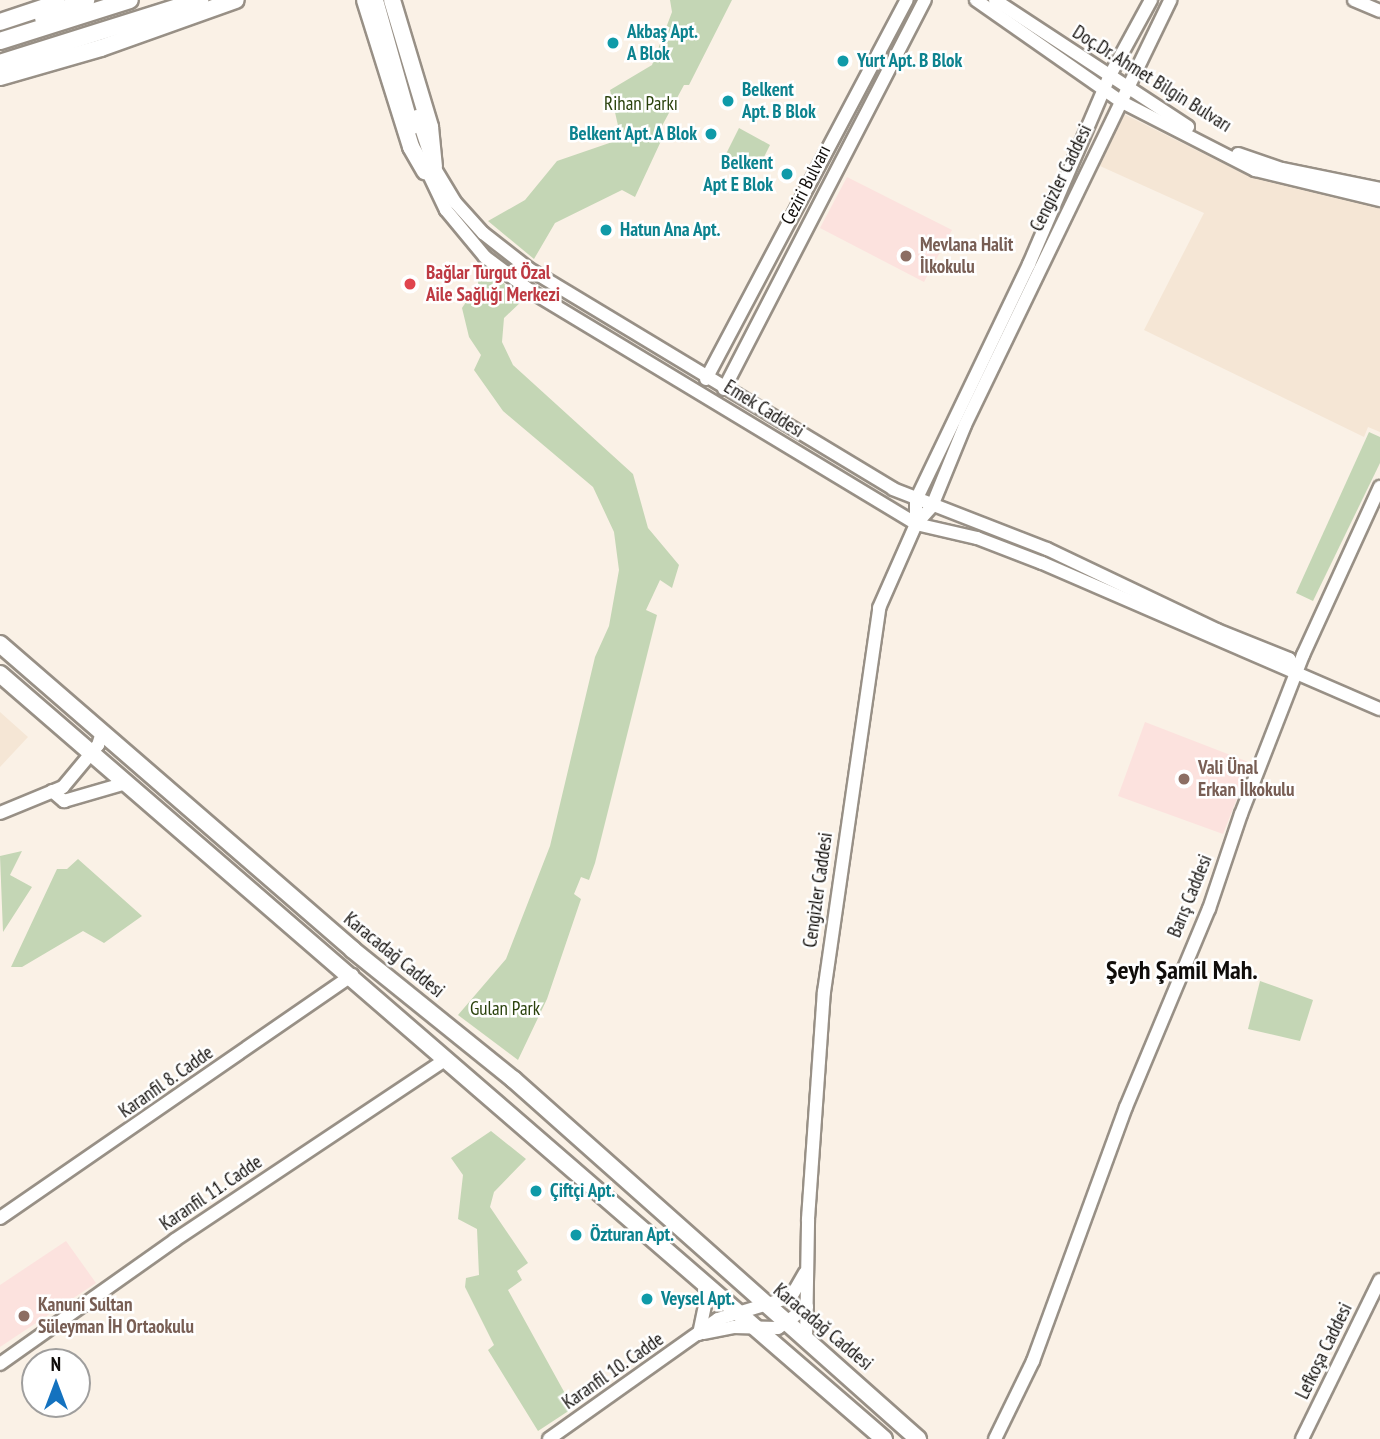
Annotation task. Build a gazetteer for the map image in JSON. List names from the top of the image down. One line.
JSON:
{"streets":{"highway":["Karacadağ Caddesi"],"street":["Doç.Dr. Ahmet Bilgin Bulvarı","Cengizler Caddesi","Ceziri Bulvarı","Emek Caddesi","Barış Caddesi","Karanfil 8. Cadde","Karanfil 11. Cadde","Lefkoşa Caddesi","Karanfil 10. Cadde"]},"crossings":[["Doç.Dr. Ahmet Bilgin Bulvarı","Cengizler Caddesi"],["Cengizler Caddesi","Emek Caddesi"],["Cengizler Caddesi","Karacadağ Caddesi"],["Cengizler Caddesi","Karanfil 10. Cadde"],["Ceziri Bulvarı","Emek Caddesi"],["Emek Caddesi","Barış Caddesi"],["Karacadağ Caddesi","Karanfil 10. Cadde"]],"districts":["Şeyh Şamil Mah."],"parks":["Rihan Parkı","Gulan Park"],"places":["Akbaş Apt. A Blok","Yurt Apt. B Blok","Belkent Apt. B Blok","Belkent Apt. A Blok","Belkent Apt E Blok","Hatun Ana Apt.","Mevlana Halit İlkokulu","Bağlar Turgut Özal Aile Sağlığı Merkezi","Vali Ünal Erkan İlkokulu","Çiftçi Apt.","Özturan Apt.","Veysel Apt.","Kanuni Sultan Süleyman İH Ortaokulu"],"north":"top"}
